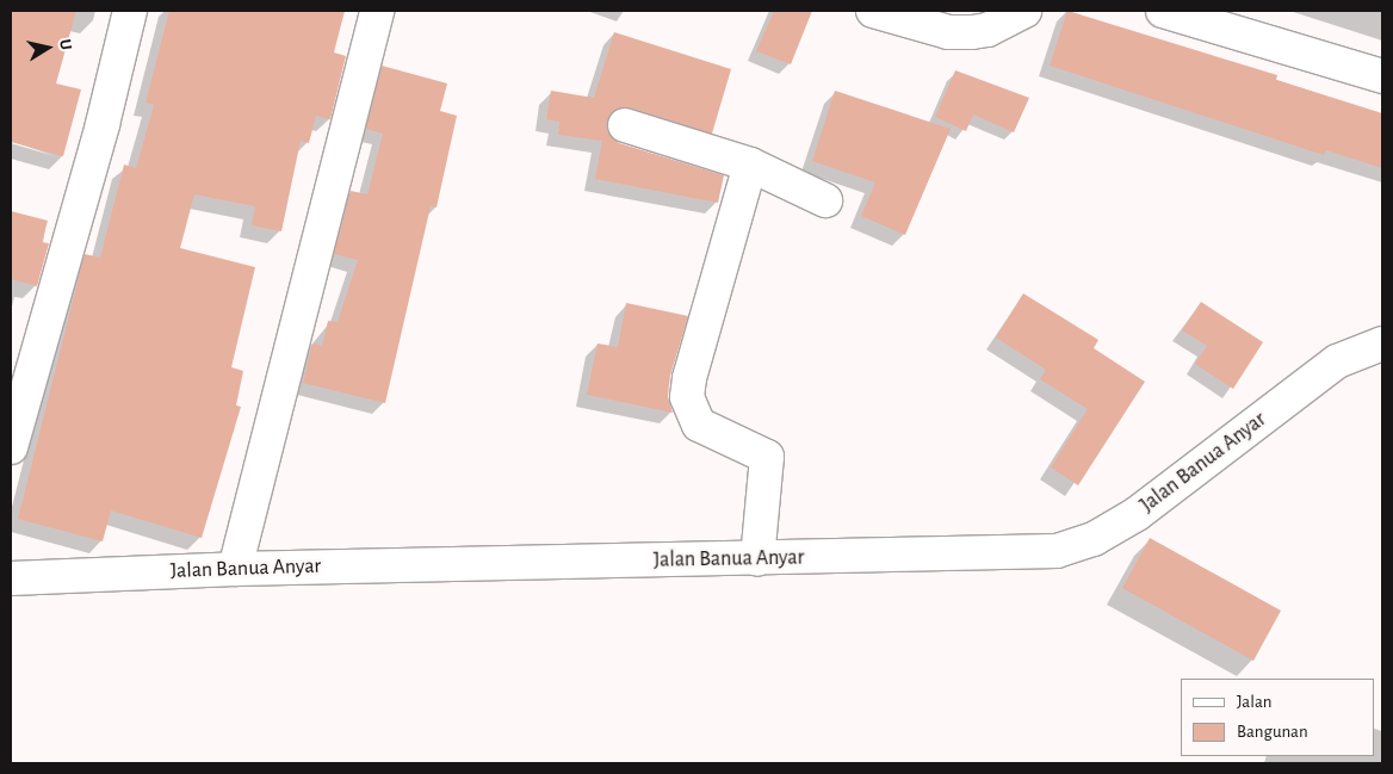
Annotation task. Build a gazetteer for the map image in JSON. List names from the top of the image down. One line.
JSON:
{"streets":{"street":["Jalan Banua Anyar"]},"legend":["Jalan","Bangunan"],"north":"right"}
